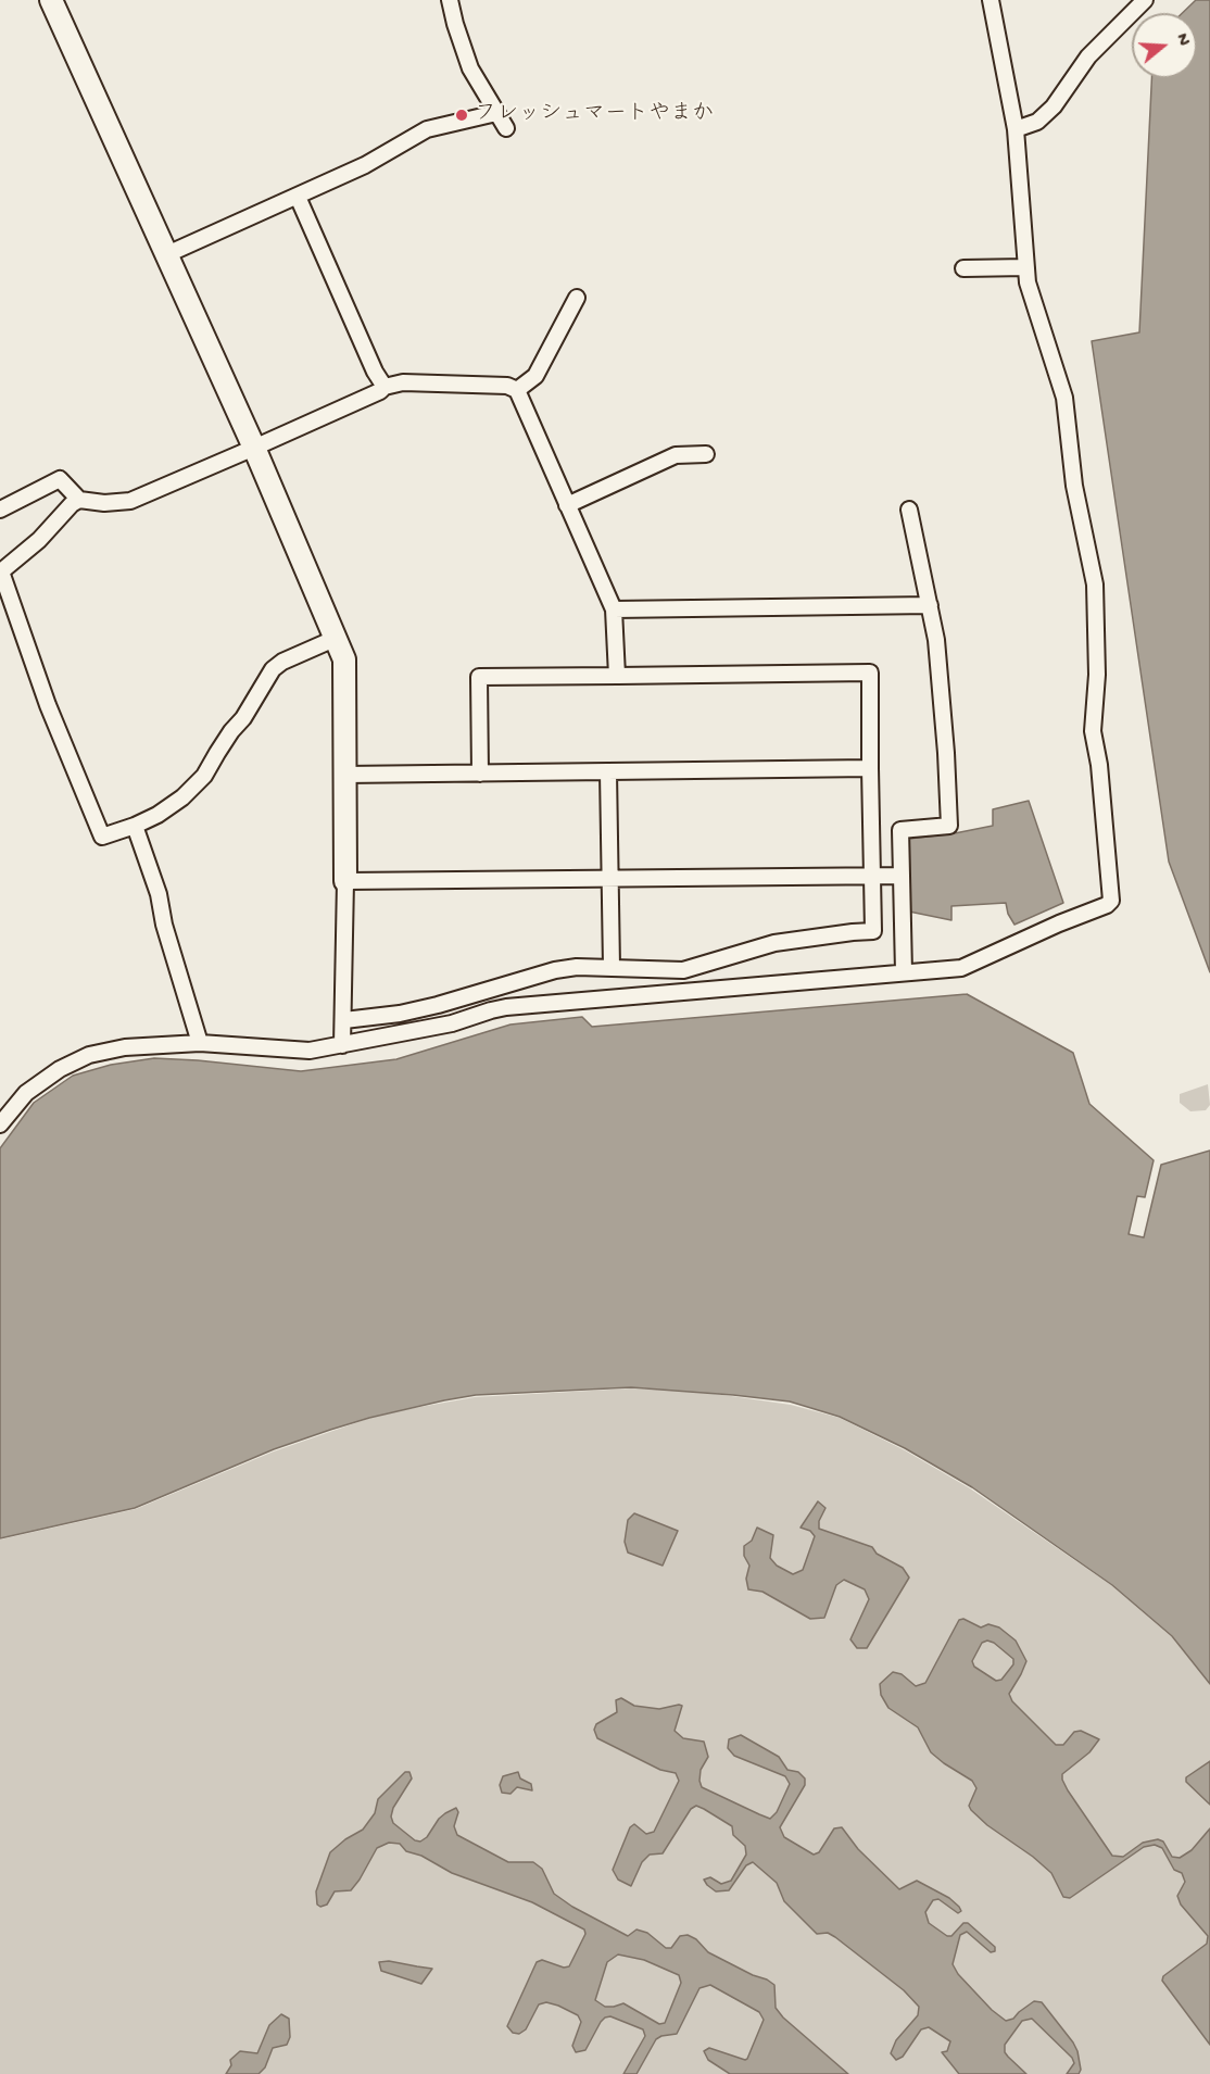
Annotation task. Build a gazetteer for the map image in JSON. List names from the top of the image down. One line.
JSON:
{"places":["フレッシュマートやまか"],"north":"right"}
